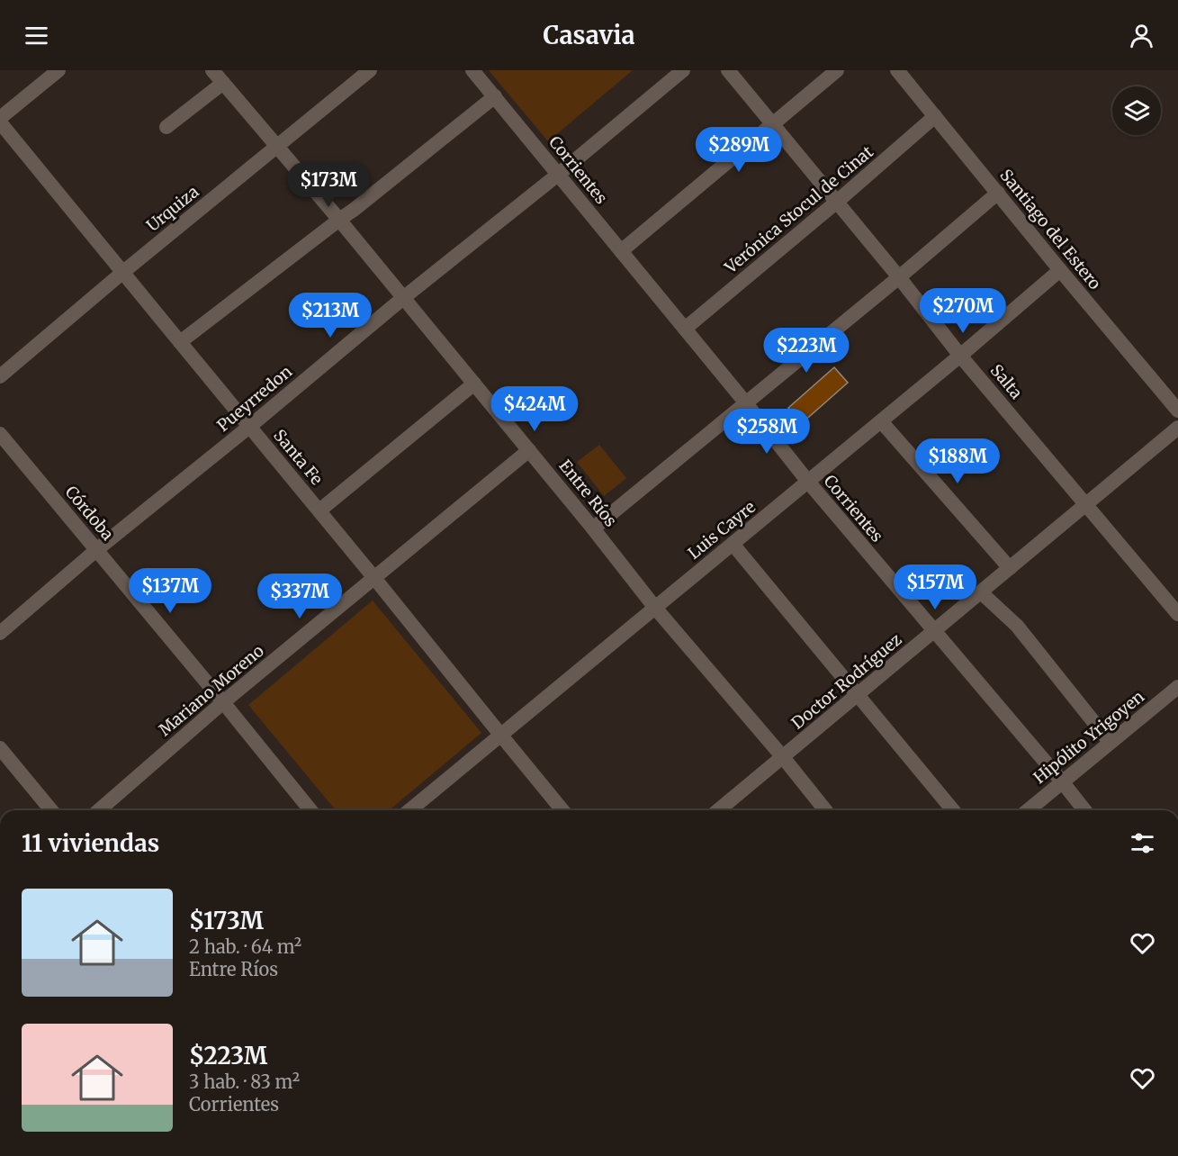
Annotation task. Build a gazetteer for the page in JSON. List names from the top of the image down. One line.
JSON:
{"streets":{"street":["Corrientes","Urquiza","Verónica Stocul de Cinat","Santiago del Estero","Salta","Pueyrredon","Santa Fe","Entre Ríos","Córdoba","Luis Cayre","Doctor Rodríguez","Mariano Moreno","Hipólito Yrigoyen"]},"crossings":[["Corrientes","Verónica Stocul de Cinat"],["Corrientes","Pueyrredon"],["Corrientes","Luis Cayre"],["Corrientes","Doctor Rodríguez"],["Corrientes","Hipólito Yrigoyen"],["Urquiza","Santa Fe"],["Urquiza","Entre Ríos"],["Verónica Stocul de Cinat","Santiago del Estero"],["Verónica Stocul de Cinat","Salta"],["Santiago del Estero","Luis Cayre"],["Salta","Luis Cayre"],["Salta","Doctor Rodríguez"],["Pueyrredon","Santa Fe"],["Pueyrredon","Entre Ríos"],["Pueyrredon","Córdoba"],["Santa Fe","Luis Cayre"],["Santa Fe","Mariano Moreno"],["Entre Ríos","Luis Cayre"],["Entre Ríos","Doctor Rodríguez"],["Entre Ríos","Mariano Moreno"],["Córdoba","Mariano Moreno"]],"page":{"header":"Casavia","price":["$289M","$173M","$270M","$213M","$223M","$424M","$258M","$188M","$157M","$137M","$337M"],"heading":"11 viviendas","list":[{"name":"$173M","note":"2 hab. · 64 m² · Entre Ríos"},{"name":"$223M","note":"3 hab. · 83 m² · Corrientes"}]}}
